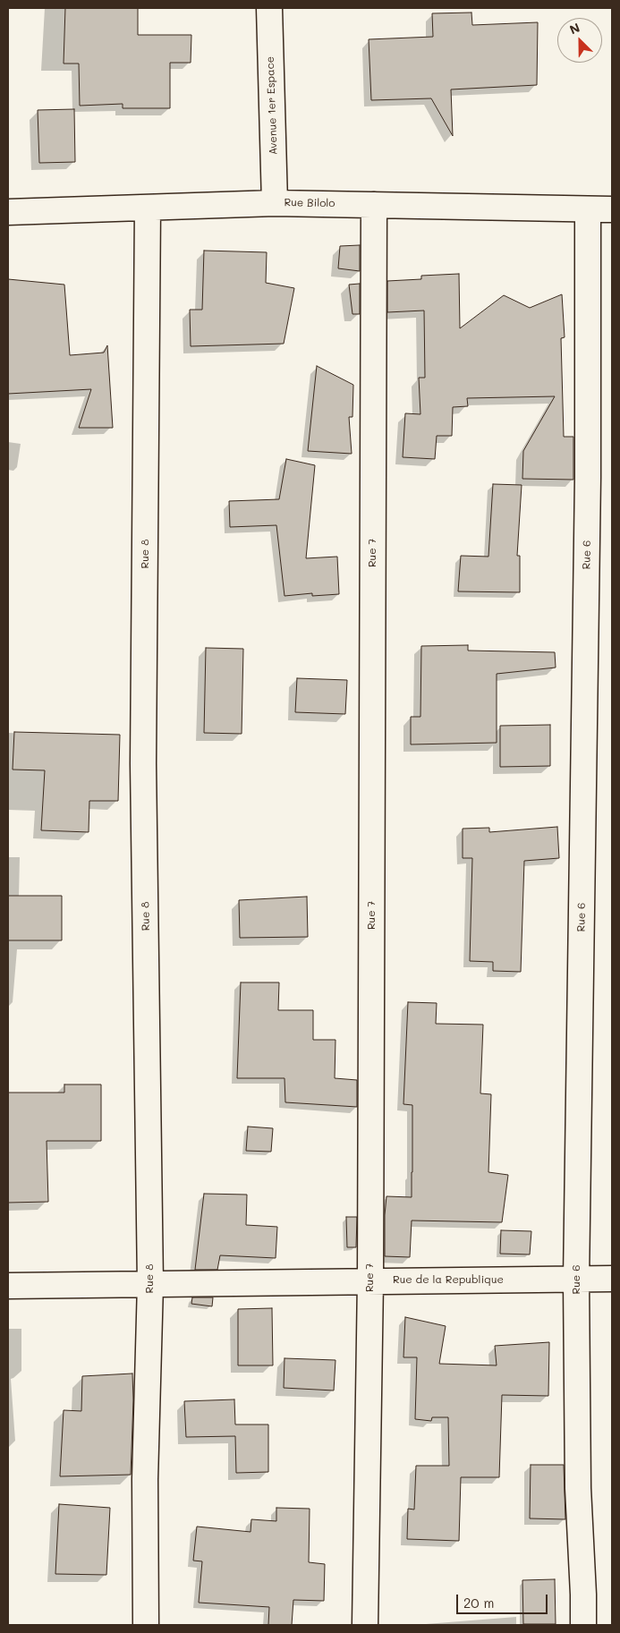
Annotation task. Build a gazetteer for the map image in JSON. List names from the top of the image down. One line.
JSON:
{"streets":{"street":["Avenue 1er Espace","Rue Bilolo","Rue 7","Rue 8","Rue 6","Rue de la Republique"]},"crossings":[["Avenue 1er Espace","Rue Bilolo"],["Rue Bilolo","Rue 7"],["Rue Bilolo","Rue 8"],["Rue Bilolo","Rue 6"],["Rue 7","Rue de la Republique"],["Rue 8","Rue de la Republique"],["Rue 6","Rue de la Republique"]],"scale_bar":"20 m","north":"top left"}
